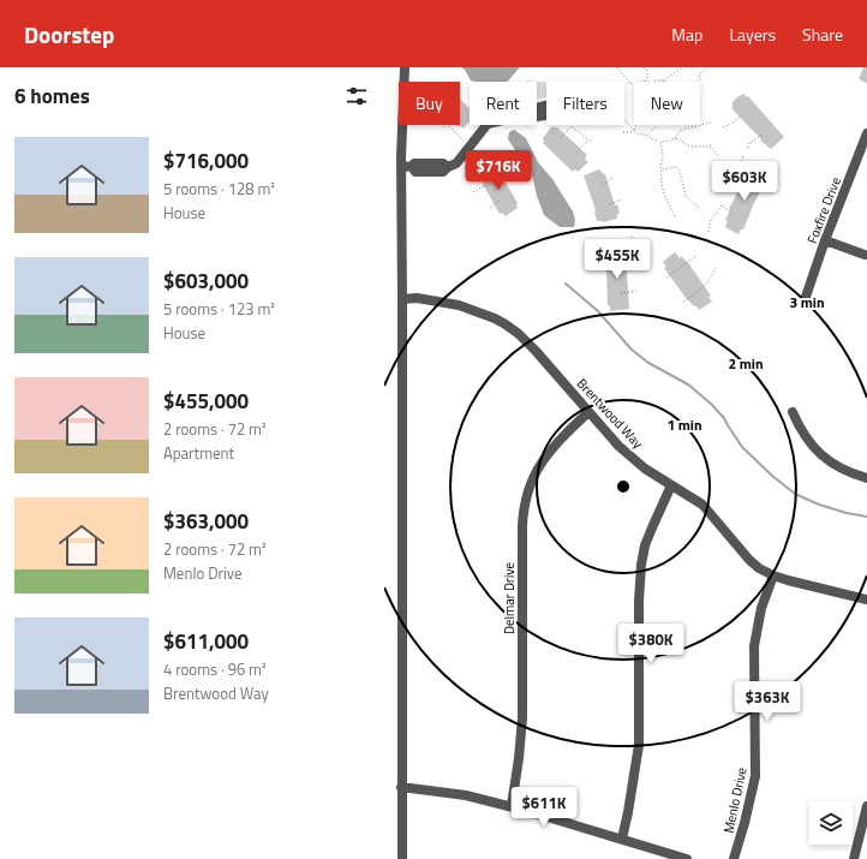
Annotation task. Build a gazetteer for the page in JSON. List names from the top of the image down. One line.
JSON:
{"streets":{"street":["Foxfire Drive","Brentwood Way","Delmar Drive","Menlo Drive"]},"crossings":[["Brentwood Way","Delmar Drive"],["Brentwood Way","Menlo Drive"]],"page":{"header":"Doorstep","nav":["Map","Layers","Share"],"heading":"6 homes","chip":["Buy","Rent","Filters","New"],"list":[{"name":"$716,000","note":"5 rooms · 128 m² · House"},{"name":"$603,000","note":"5 rooms · 123 m² · House"},{"name":"$455,000","note":"2 rooms · 72 m² · Apartment"},{"name":"$363,000","note":"2 rooms · 72 m² · Menlo Drive"},{"name":"$611,000","note":"4 rooms · 96 m² · Brentwood Way"}],"price":["$716K","$603K","$455K","$380K","$363K","$611K"]},"rings":["3 min","2 min","1 min"]}
